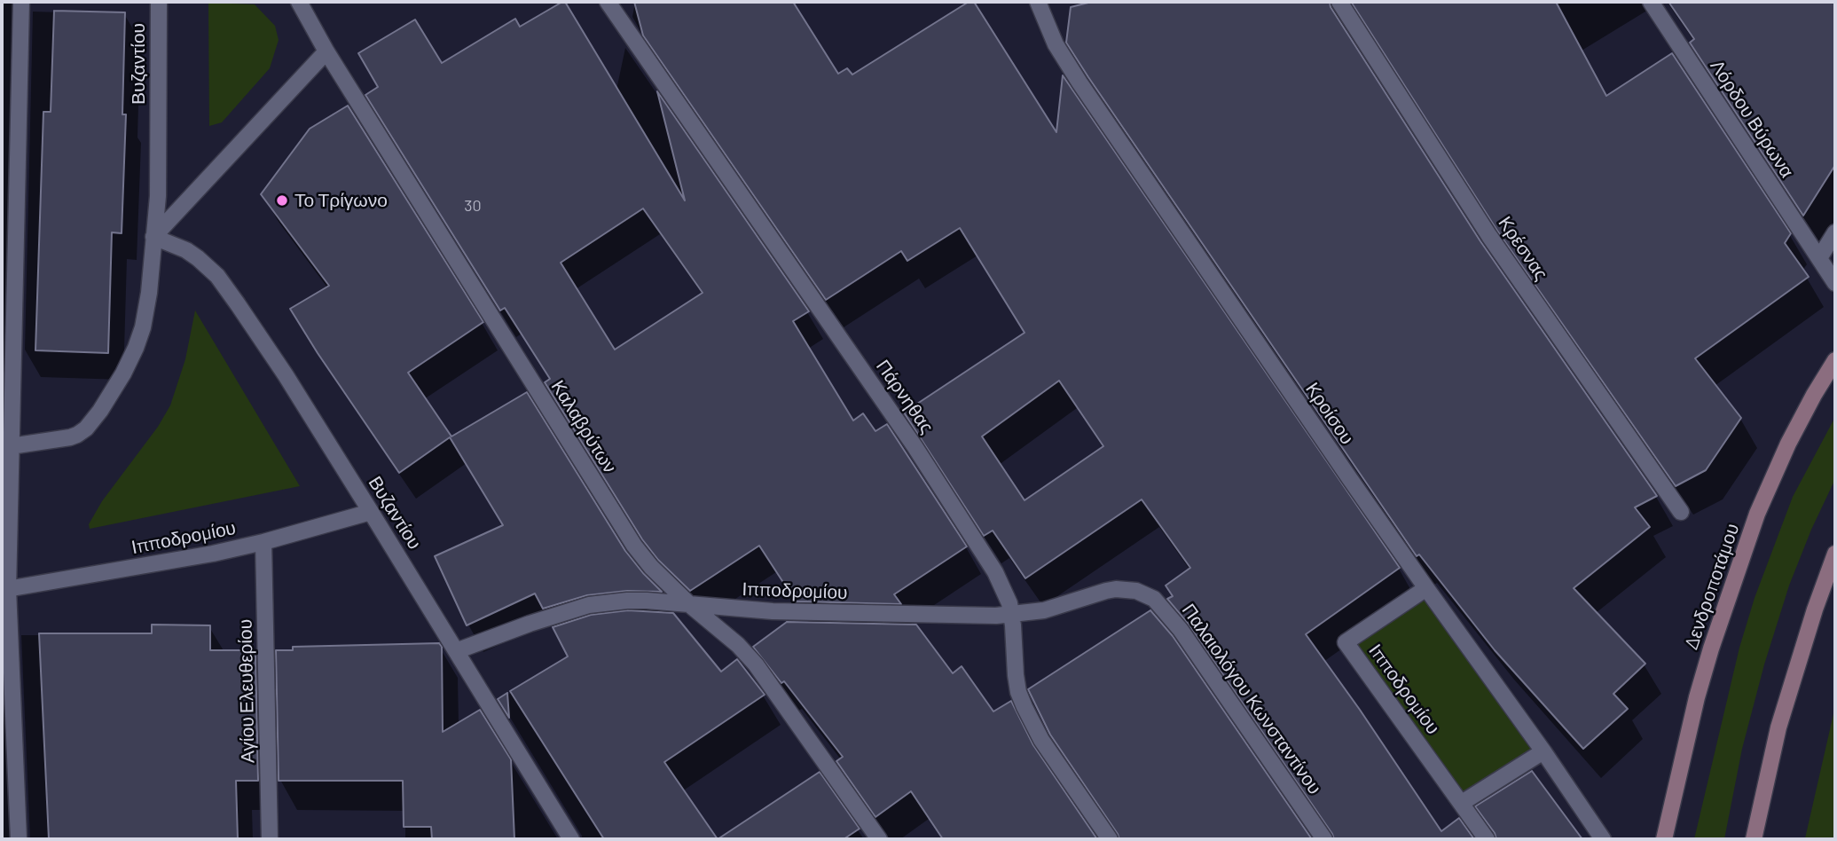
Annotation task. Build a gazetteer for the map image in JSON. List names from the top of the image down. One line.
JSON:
{"streets":{"main road":["Δενδροποτάμου"],"street":["Βυζαντίου","Λόρδου Βύρωνα","Κρέσνας","Πάρνηθας","Κροίσου","Καλαβρύτων","Ιπποδρομίου","Αγίου Ελευθερίου","Παλαιολόγου Κωνσταντίνου"]},"crossings":[["Βυζαντίου","Ιπποδρομίου"],["Πάρνηθας","Ιπποδρομίου"],["Κροίσου","Ιπποδρομίου"],["Καλαβρύτων","Ιπποδρομίου"],["Ιπποδρομίου","Αγίου Ελευθερίου"],["Ιπποδρομίου","Παλαιολόγου Κωνσταντίνου"]],"places":["Το Τρίγωνο"],"house_numbers":["30"]}
